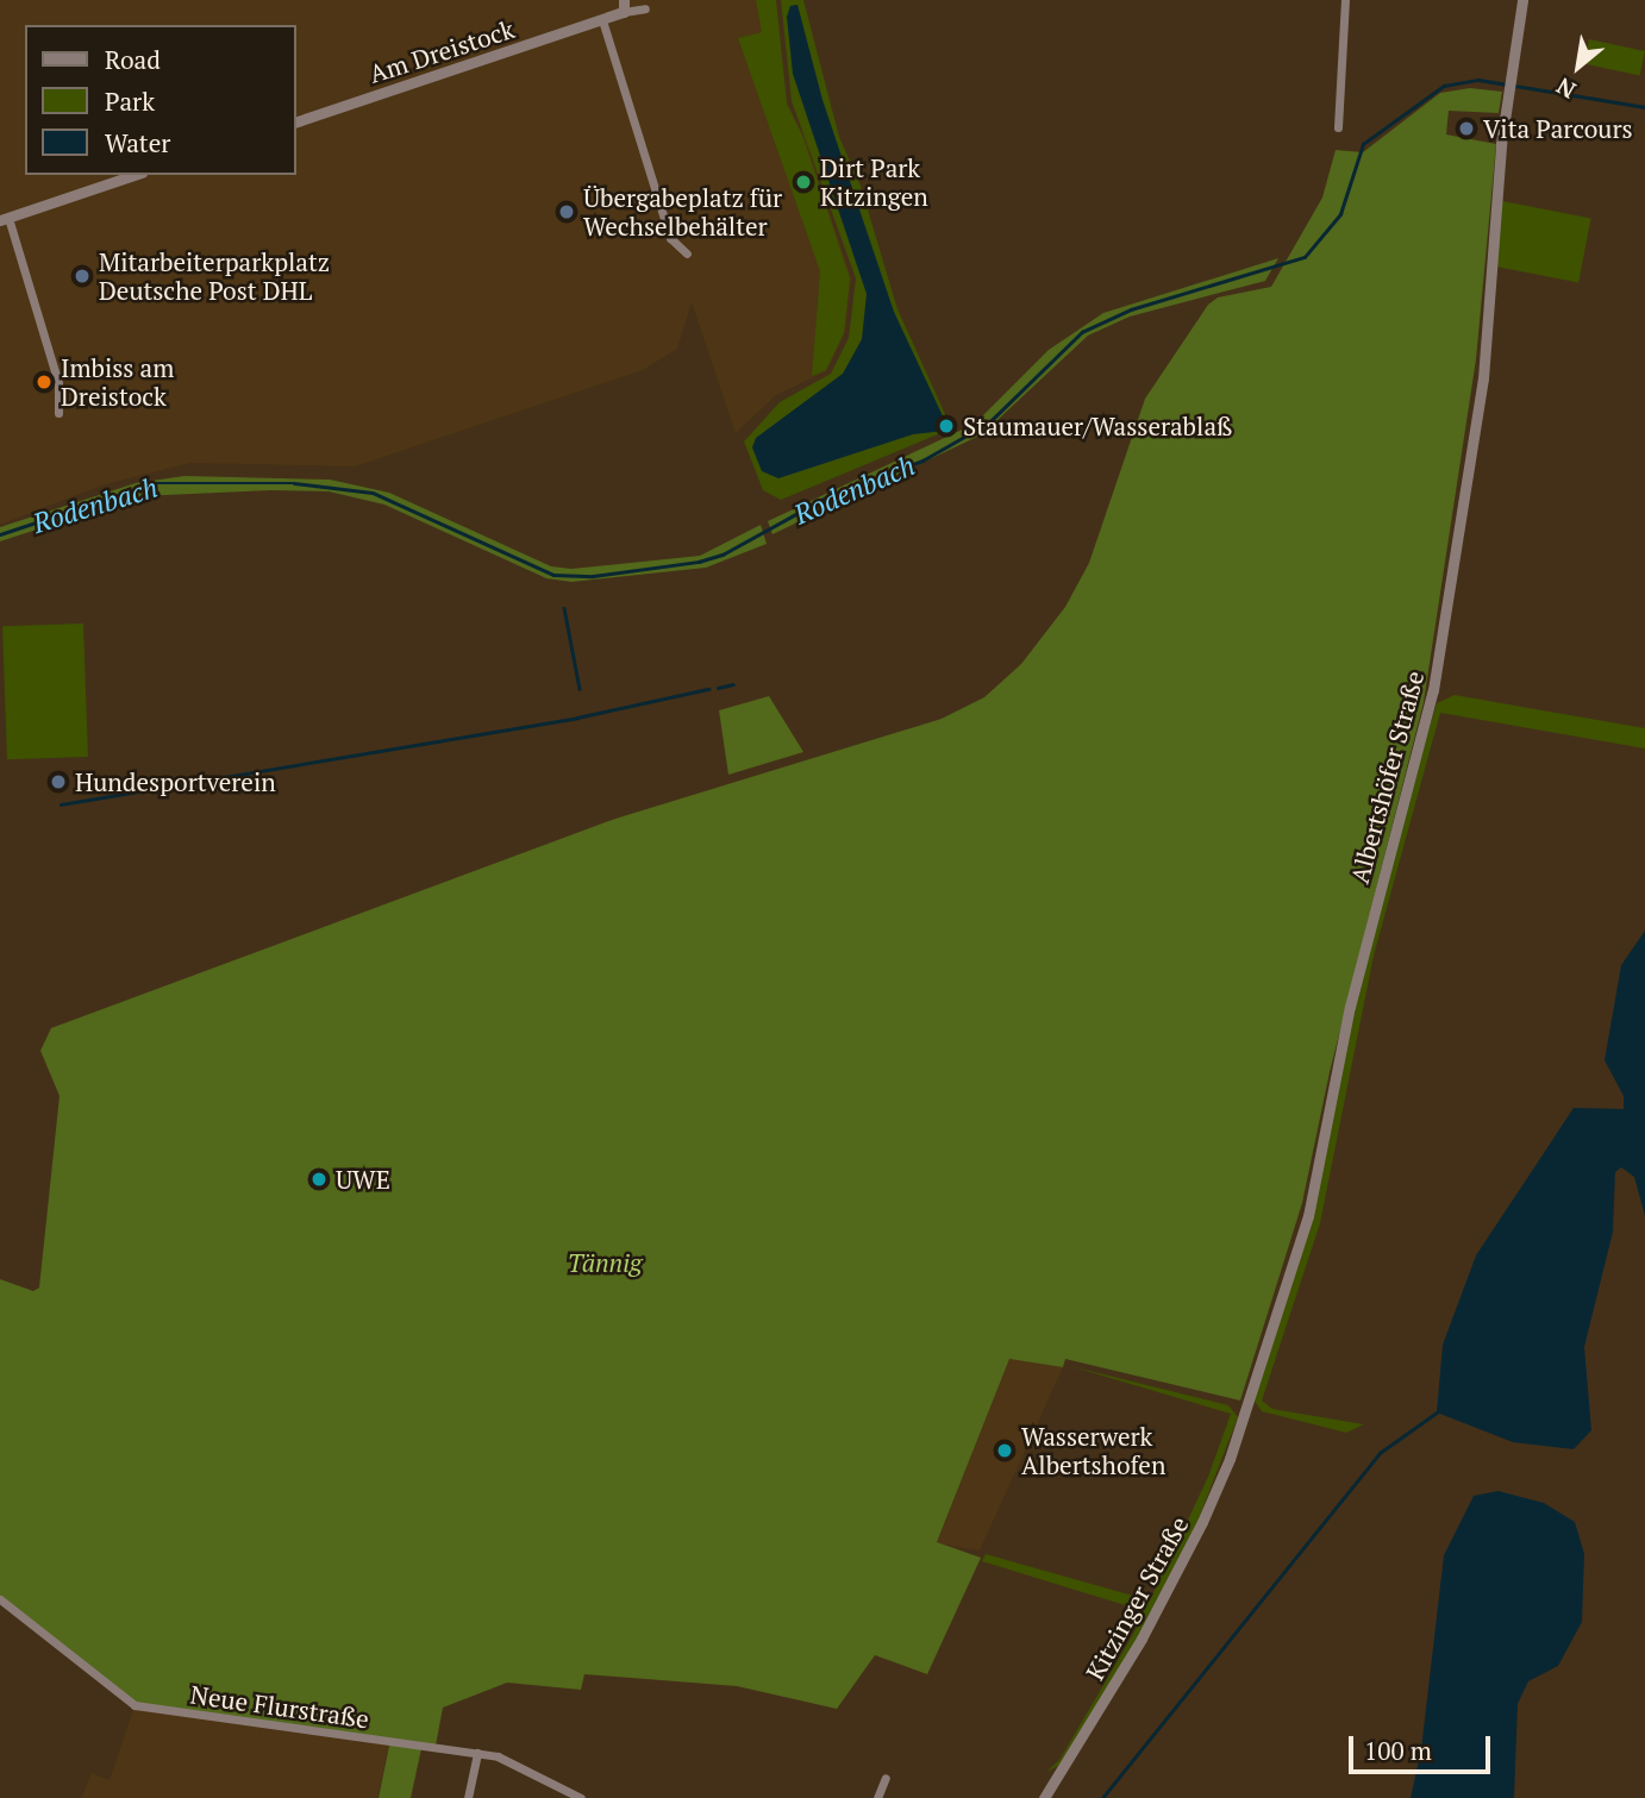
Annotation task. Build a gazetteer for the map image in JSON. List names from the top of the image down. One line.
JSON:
{"streets":{"street":["Am Dreistock","Albertshöfer Straße","Kitzinger Straße","Neue Flurstraße"]},"crossings":[["Albertshöfer Straße","Kitzinger Straße"]],"water":["Rodenbach"],"parks":["Tännig"],"places":["Vita Parcours","Dirt Park Kitzingen","Übergabeplatz für Wechselbehälter","Mitarbeiterparkplatz Deutsche Post DHL","Imbiss am Dreistock","Staumauer/Wasserablaß","Hundesportverein","UWE","Wasserwerk Albertshofen"],"legend":["Road","Park","Water"],"scale_bar":"100 m","north":"bottom left"}
